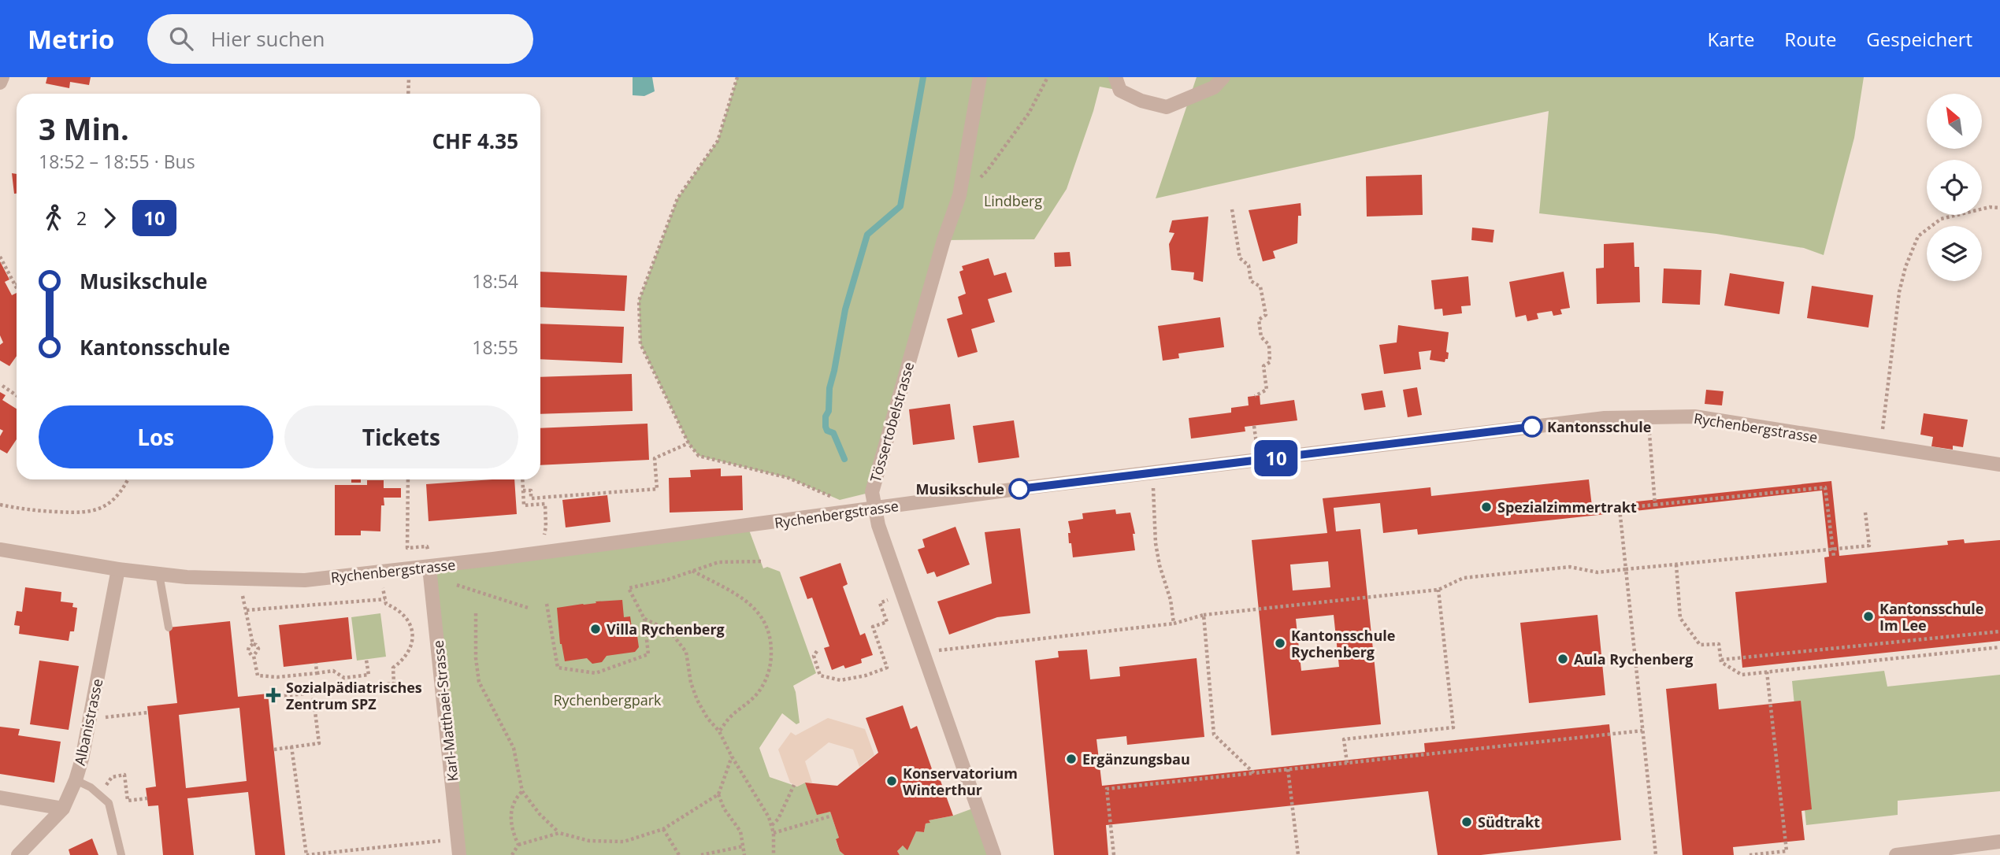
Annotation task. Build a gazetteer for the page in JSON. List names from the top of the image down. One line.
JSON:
{"streets":{"street":["Tössertobelstrasse","Rychenbergstrasse","Karl-Matthaei-Strasse","Albanistrasse"]},"crossings":[["Tössertobelstrasse","Rychenbergstrasse"],["Rychenbergstrasse","Karl-Matthaei-Strasse"],["Rychenbergstrasse","Albanistrasse"]],"parks":["Lindberg","Rychenbergpark"],"places":{"other":["Kantonsschule","Musikschule","Spezialzimmertrakt","Kantonsschule Im Lee","Villa Rychenberg","Kantonsschule Rychenberg","Aula Rychenberg","Ergänzungsbau","Konservatorium Winterthur","Südtrakt"],"health":["Sozialpädiatrisches Zentrum SPZ"]},"lines":["bus line 10"],"north":"top left","page":{"header":"Metrio","search":"Hier suchen","nav":["Karte","Route","Gespeichert"],"on_map":"10","heading":["3 Min.","18:52 – 18:55 · Bus","CHF 4.35"],"legs":["2","10"],"list":[{"name":"Musikschule","value":"18:54"},{"name":"Kantonsschule","value":"18:55"}],"buttons":["Los","Tickets"]}}
